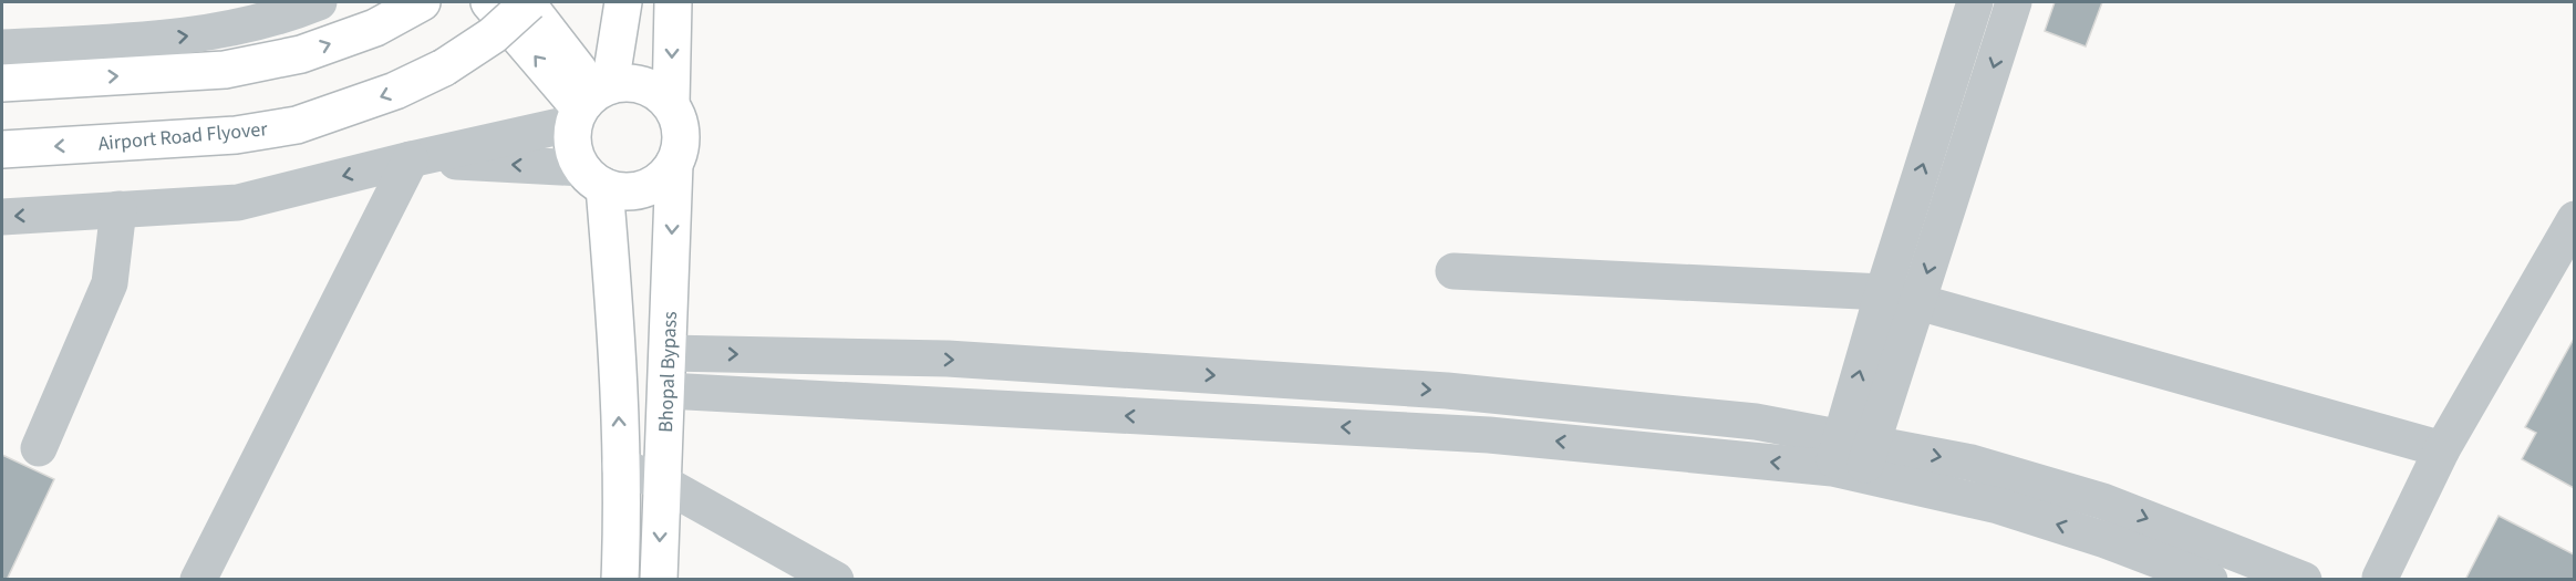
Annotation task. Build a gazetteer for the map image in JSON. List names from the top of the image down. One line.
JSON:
{"streets":{"main road":["Airport Road Flyover","Bhopal Bypass"]}}
